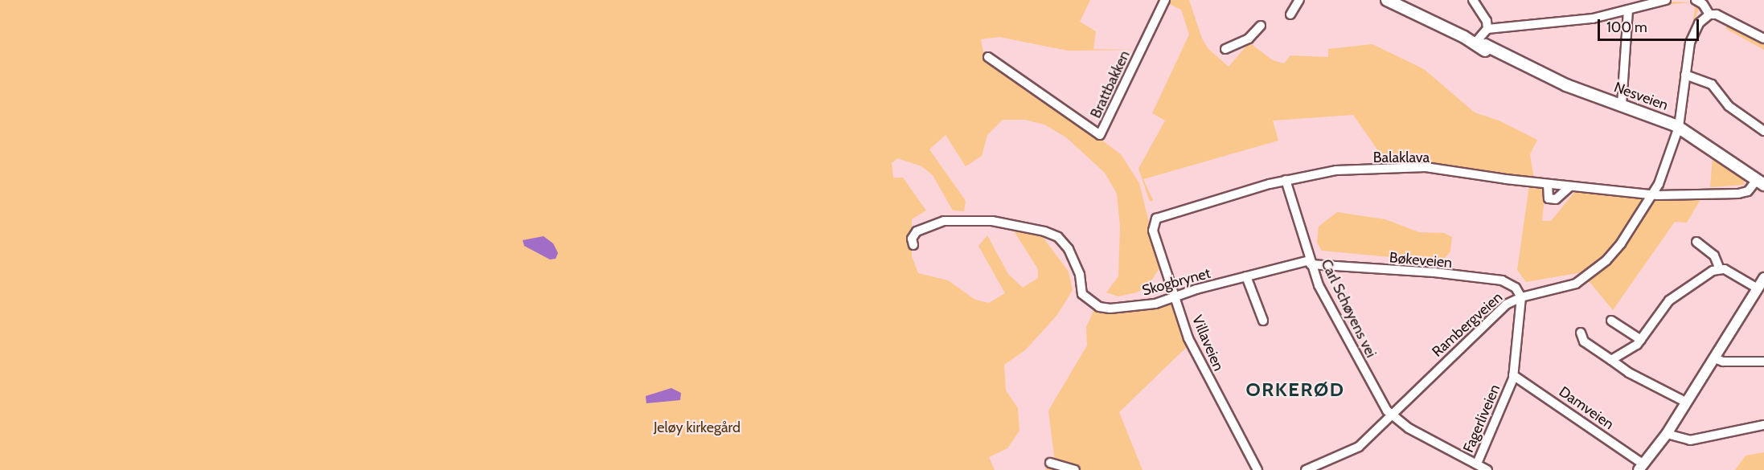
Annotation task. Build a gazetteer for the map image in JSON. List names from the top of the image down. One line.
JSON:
{"streets":{"main road":["Nesveien"],"street":["Brattbakken","Balaklava","Bøkeveien","Skogbrynet","Carl Schøyens vei","Rambergveien","Villaveien","Damveien","Fagerliveien"]},"crossings":[["Nesveien","Balaklava"],["Nesveien","Rambergveien"],["Balaklava","Carl Schøyens vei"],["Balaklava","Rambergveien"],["Balaklava","Villaveien"],["Bøkeveien","Skogbrynet"],["Bøkeveien","Carl Schøyens vei"],["Bøkeveien","Rambergveien"],["Bøkeveien","Fagerliveien"],["Skogbrynet","Carl Schøyens vei"],["Skogbrynet","Villaveien"],["Carl Schøyens vei","Rambergveien"],["Carl Schøyens vei","Fagerliveien"],["Rambergveien","Fagerliveien"],["Damveien","Fagerliveien"]],"districts":["ORKERØD"],"parks":["Jeløy kirkegård"],"scale_bar":"100 m"}
